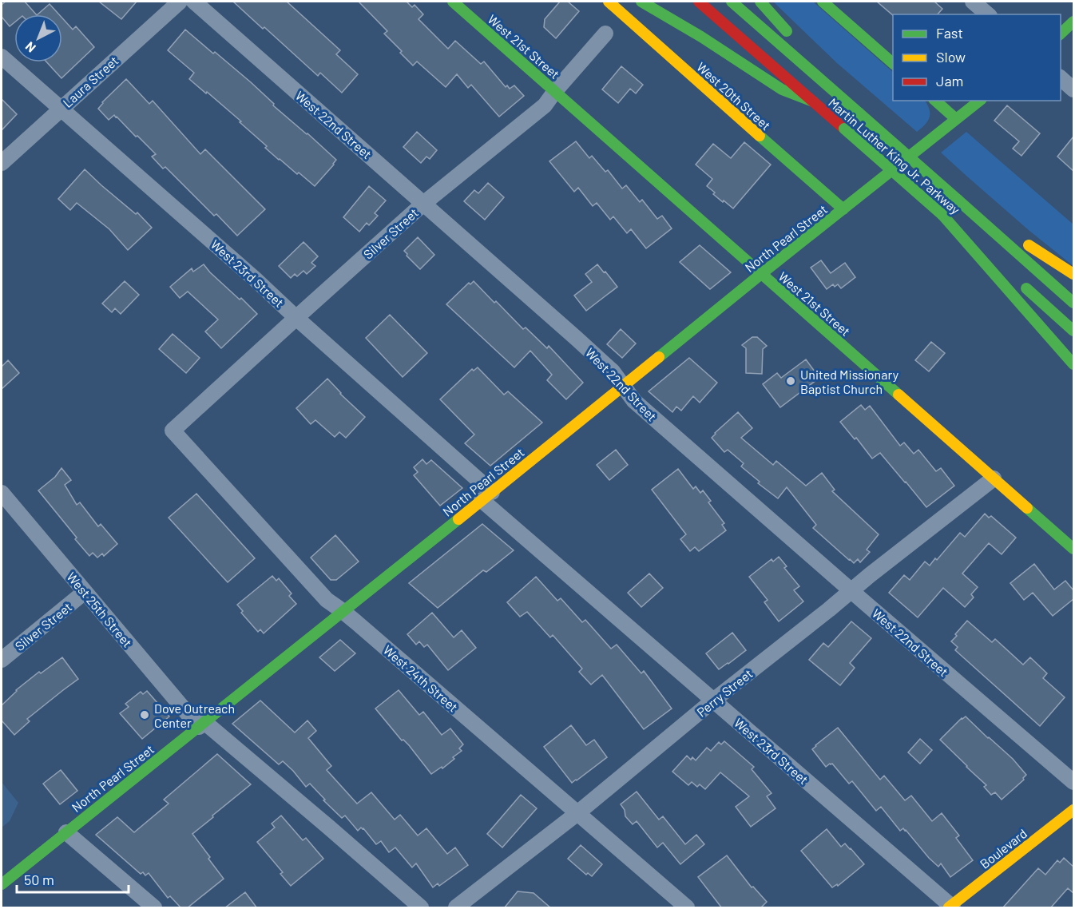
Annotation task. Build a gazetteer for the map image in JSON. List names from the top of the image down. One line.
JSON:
{"streets":{"main road":["West 21st Street","West 20th Street","Martin Luther King Jr. Parkway","North Pearl Street","Boulevard"],"street":["Laura Street","West 22nd Street","Silver Street","West 23rd Street","West 25th Street","West 24th Street","Perry Street"]},"crossings":[["West 21st Street","Silver Street"],["West 21st Street","North Pearl Street"],["West 21st Street","Perry Street"],["Laura Street","West 23rd Street"],["West 20th Street","North Pearl Street"],["West 22nd Street","Silver Street"],["West 22nd Street","North Pearl Street"],["West 22nd Street","Perry Street"],["Silver Street","West 23rd Street"],["Silver Street","West 25th Street"],["Silver Street","West 24th Street"],["North Pearl Street","West 23rd Street"],["North Pearl Street","West 25th Street"],["North Pearl Street","West 24th Street"],["West 23rd Street","Perry Street"],["West 23rd Street","Boulevard"],["West 24th Street","Perry Street"]],"places":["United Missionary Baptist Church","Dove Outreach Center"],"legend":["Fast","Slow","Jam"],"scale_bar":"50 m","north":"bottom left"}
